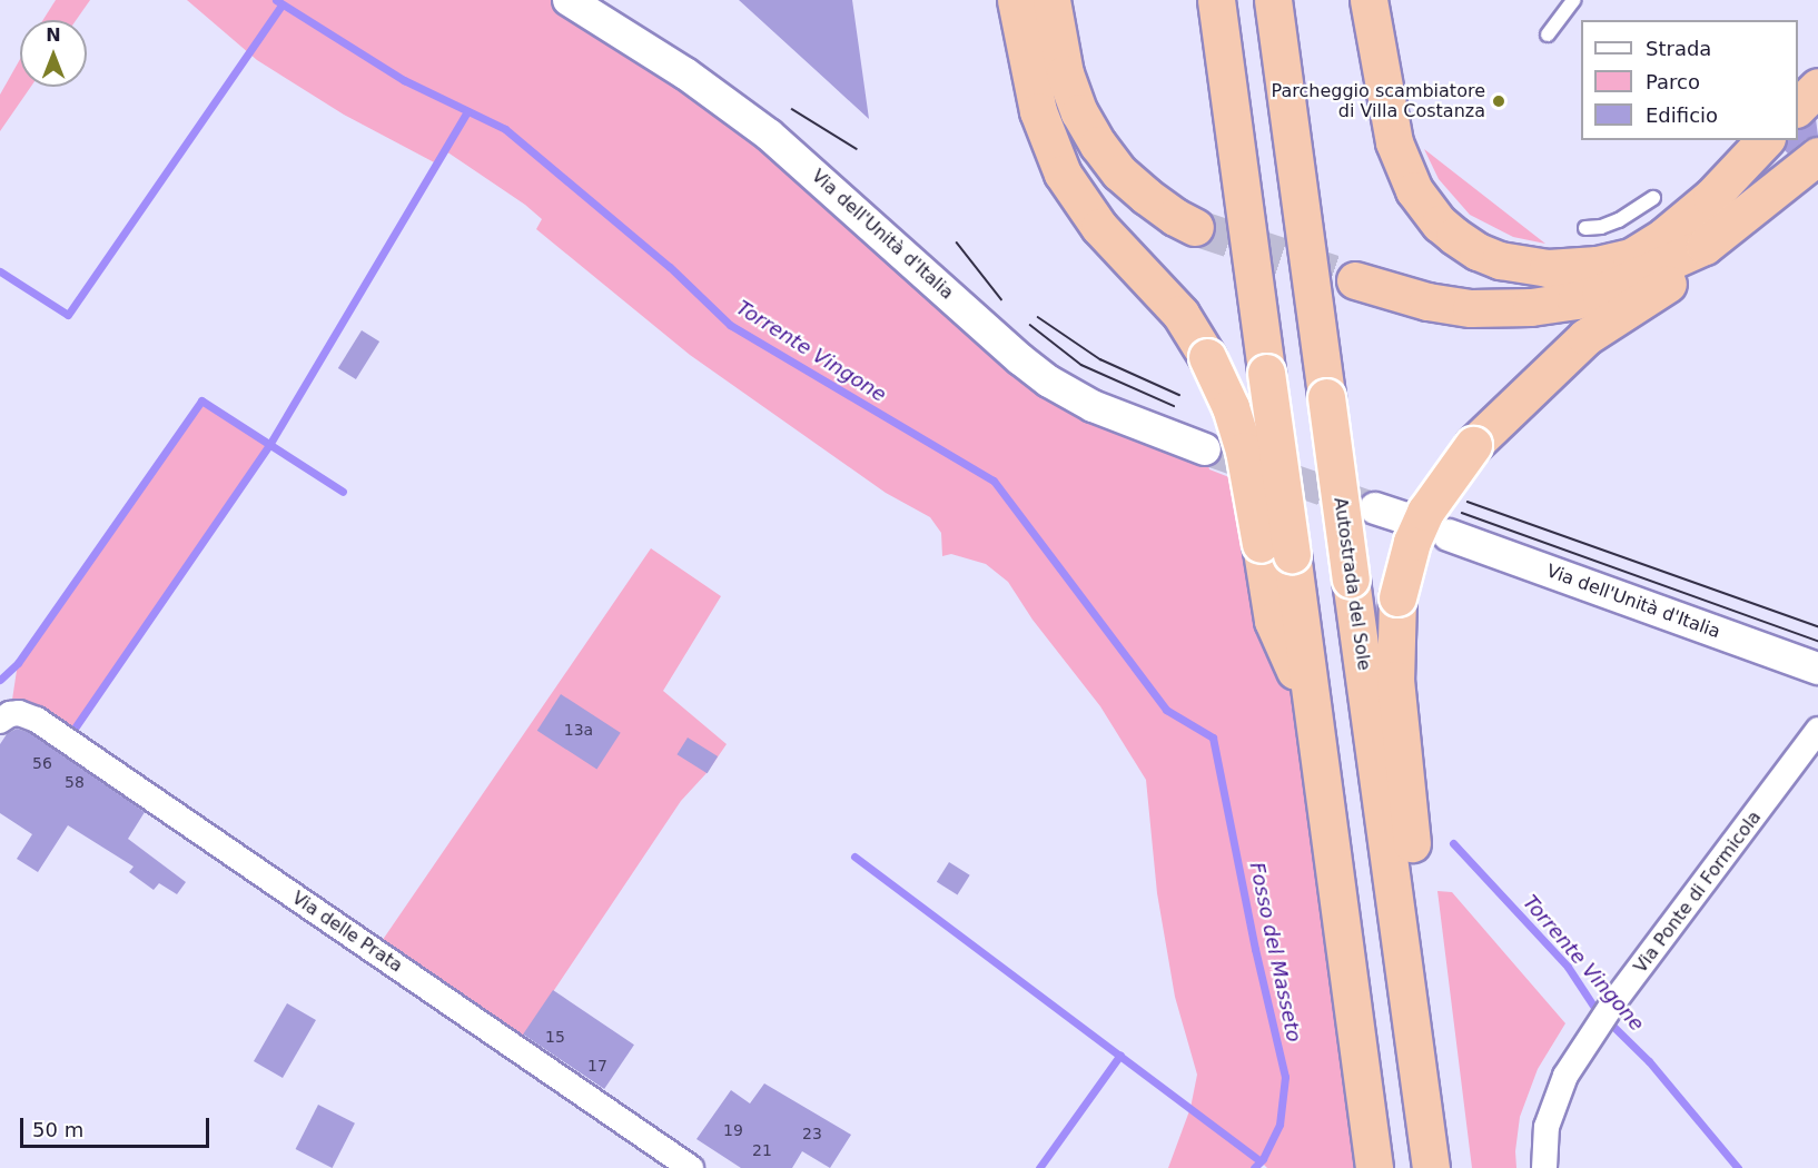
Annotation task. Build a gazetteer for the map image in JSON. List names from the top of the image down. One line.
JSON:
{"streets":{"highway":["Autostrada del Sole"],"street":["Via dell'Unità d'Italia","Via Ponte di Formicola","Via delle Prata"]},"water":["Torrente Vingone","Fosso del Masseto"],"places":["Parcheggio scambiatore di Villa Costanza"],"house_numbers":["13a","56","58","15","17","19","23","21"],"legend":["Strada","Parco","Edificio"],"scale_bar":"50 m","north":"top"}
